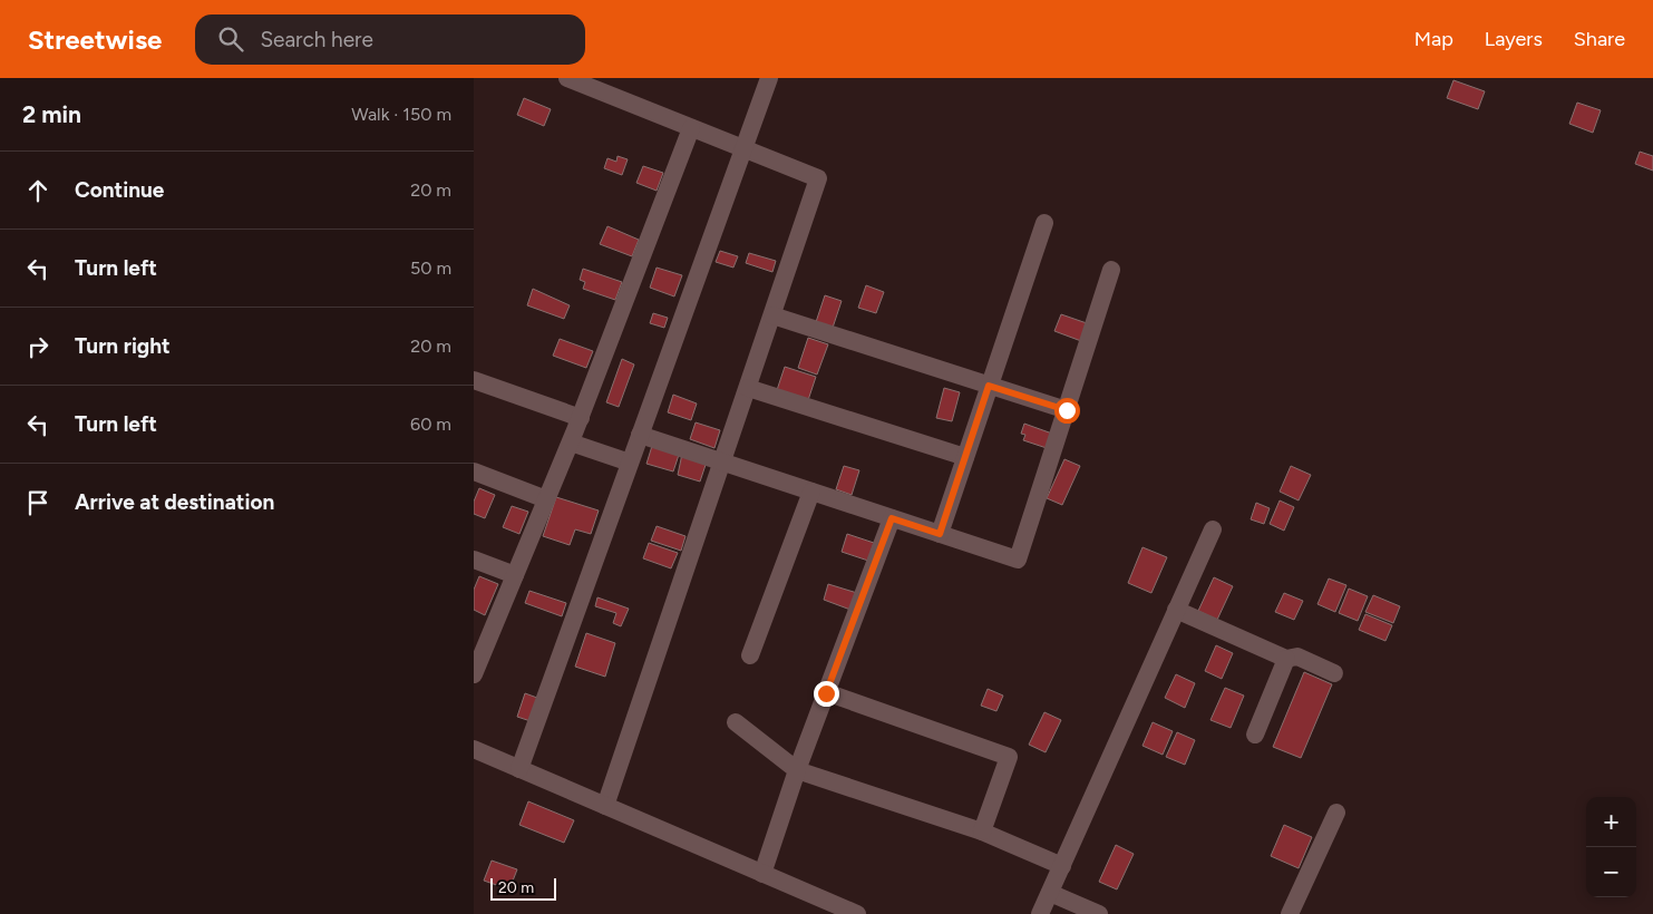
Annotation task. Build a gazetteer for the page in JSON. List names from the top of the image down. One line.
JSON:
{"scale_bar":"20 m","page":{"header":"Streetwise","search":"Search here","nav":["Map","Layers","Share"],"heading":["2 min","Walk · 150 m"],"list":[["Continue","20 m"],["Turn left","50 m"],["Turn right","20 m"],["Turn left","60 m"],"Arrive at destination"],"map_buttons":["+","−"],"scale":"20 m"}}
